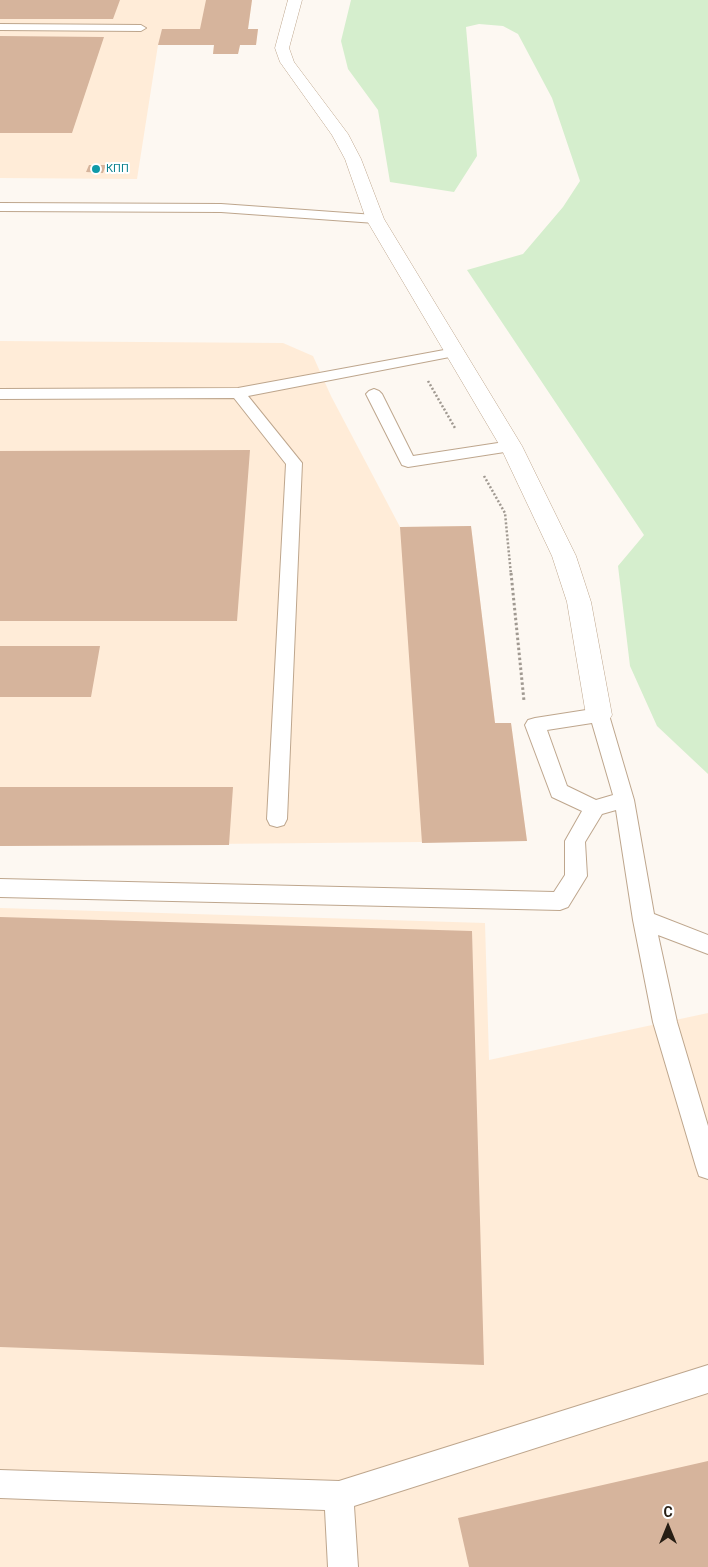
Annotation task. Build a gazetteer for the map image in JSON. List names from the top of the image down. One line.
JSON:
{"places":["КПП"],"north":"top"}
